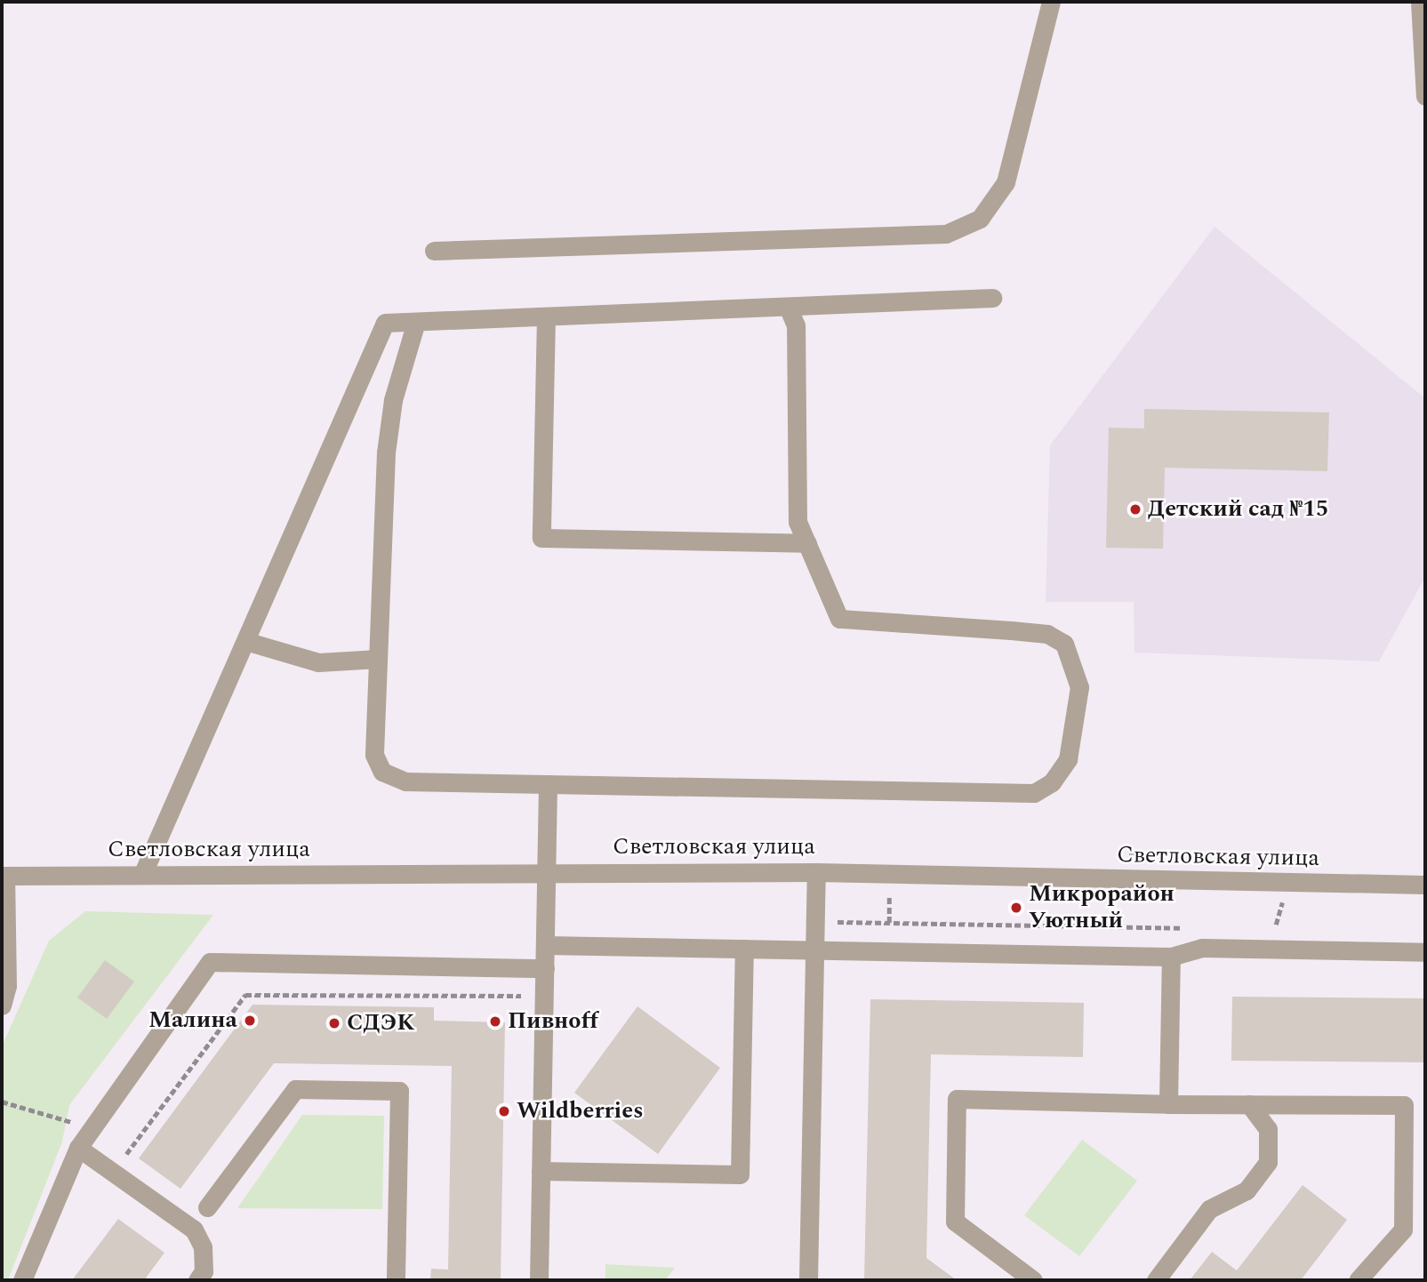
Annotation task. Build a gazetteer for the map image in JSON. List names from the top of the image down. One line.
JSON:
{"streets":{"street":["Светловская улица"]},"places":["Детский сад №15","Микрорайон Уютный","Малина","Пивноff","СДЭК","Wildberries"]}
